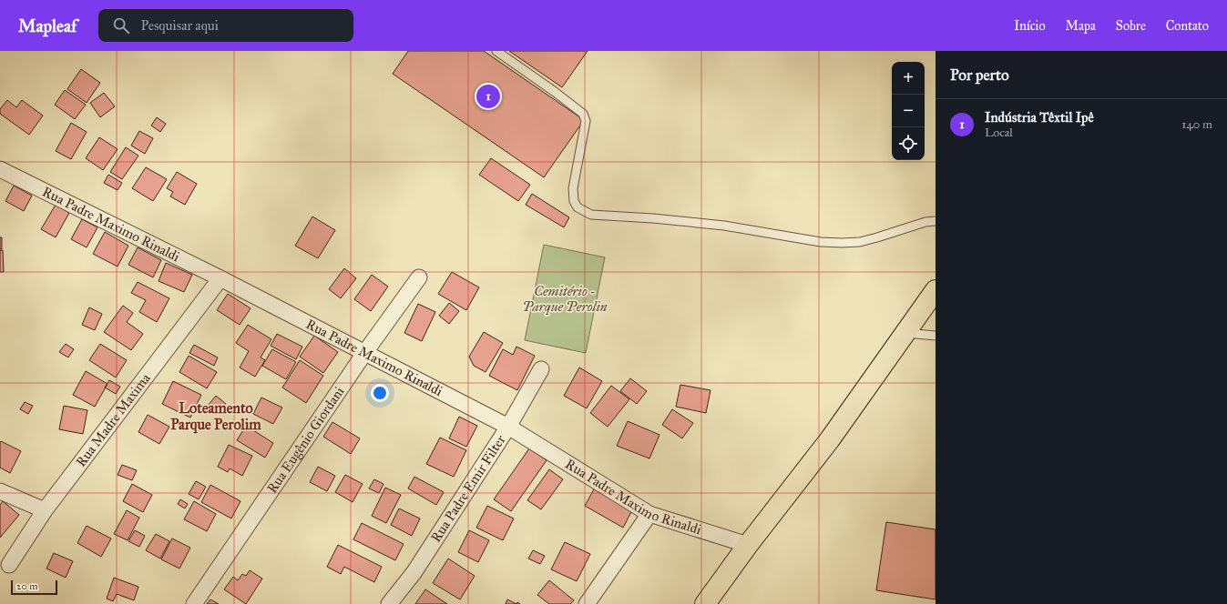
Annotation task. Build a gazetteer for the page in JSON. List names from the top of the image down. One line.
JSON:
{"streets":{"street":["Rua Padre Maximo Rinaldi","Rua Madre Maxima","Rua Eugênio Giordani","Rua Padre Emir Filter"]},"crossings":[["Rua Padre Maximo Rinaldi","Rua Madre Maxima"],["Rua Padre Maximo Rinaldi","Rua Eugênio Giordani"],["Rua Padre Maximo Rinaldi","Rua Padre Emir Filter"]],"districts":["Loteamento Parque Perolim"],"parks":["Cemitério - Parque Perolin"],"scale_bar":"20 m","page":{"header":"Mapleaf","search":"Pesquisar aqui","nav":["Início","Mapa","Sobre","Contato"],"heading":"Por perto","map_buttons":["+","−"],"pins":"1","list":[{"mark":"1","name":"Indústria Têxtil Ipê","note":"Local","value":"140 m"}],"scale":"20 m"}}
